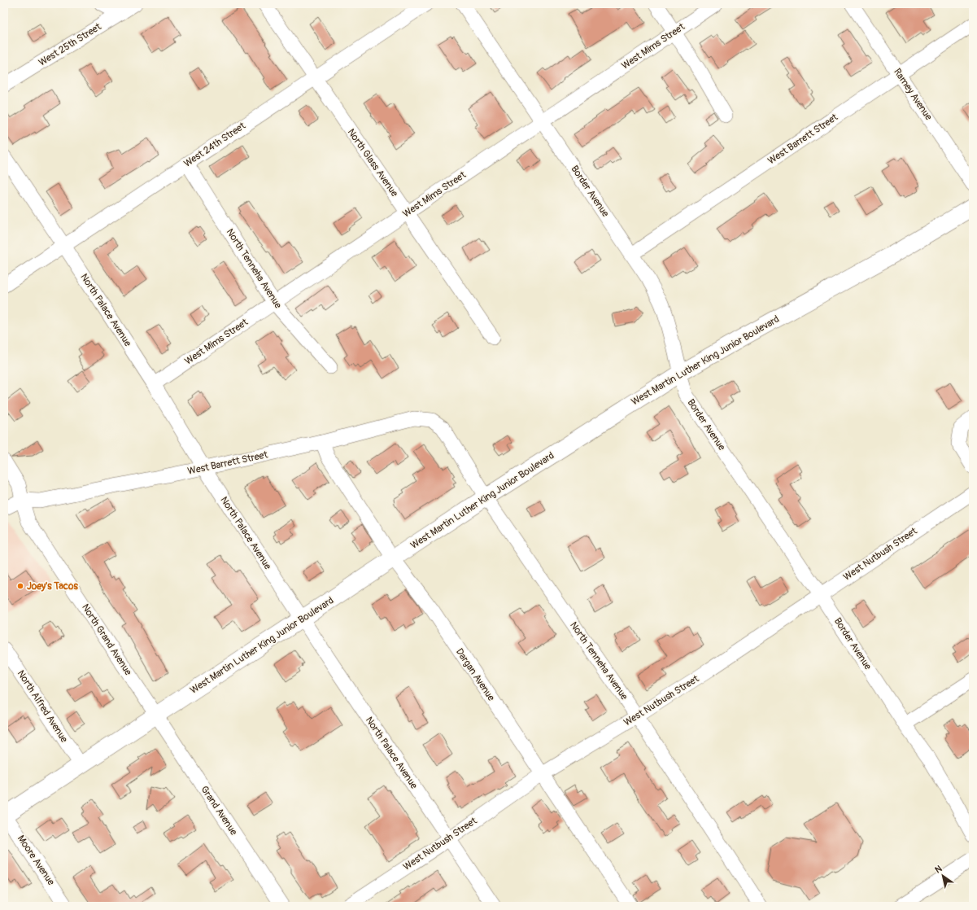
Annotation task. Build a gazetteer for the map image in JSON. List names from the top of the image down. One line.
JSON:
{"streets":{"main road":["West Martin Luther King Junior Boulevard"],"street":["West 25th Street","West Mims Street","Ramey Avenue","West Barrett Street","West 24th Street","North Glass Avenue","Border Avenue","North Tenneha Avenue","North Palace Avenue","West Nutbush Street","North Grand Avenue","Dargan Avenue","North Alfred Avenue","Grand Avenue","Moore Avenue"]},"crossings":[["West Mims Street","North Glass Avenue"],["West Mims Street","Border Avenue"],["West Mims Street","North Tenneha Avenue"],["West Mims Street","North Palace Avenue"],["Ramey Avenue","West Barrett Street"],["West Barrett Street","Border Avenue"],["West Barrett Street","North Tenneha Avenue"],["West Barrett Street","North Palace Avenue"],["West Barrett Street","North Grand Avenue"],["West Barrett Street","Dargan Avenue"],["West 24th Street","North Glass Avenue"],["West 24th Street","North Tenneha Avenue"],["West 24th Street","North Palace Avenue"],["Border Avenue","West Martin Luther King Junior Boulevard"],["Border Avenue","West Nutbush Street"],["North Tenneha Avenue","West Martin Luther King Junior Boulevard"],["North Tenneha Avenue","West Nutbush Street"],["North Palace Avenue","West Martin Luther King Junior Boulevard"],["North Palace Avenue","West Nutbush Street"],["West Martin Luther King Junior Boulevard","North Grand Avenue"],["West Martin Luther King Junior Boulevard","Dargan Avenue"],["West Martin Luther King Junior Boulevard","North Alfred Avenue"],["West Martin Luther King Junior Boulevard","Grand Avenue"],["West Martin Luther King Junior Boulevard","Moore Avenue"],["West Nutbush Street","Dargan Avenue"],["North Grand Avenue","Grand Avenue"]],"places":["Joey's Tacos"],"north":"top left"}
